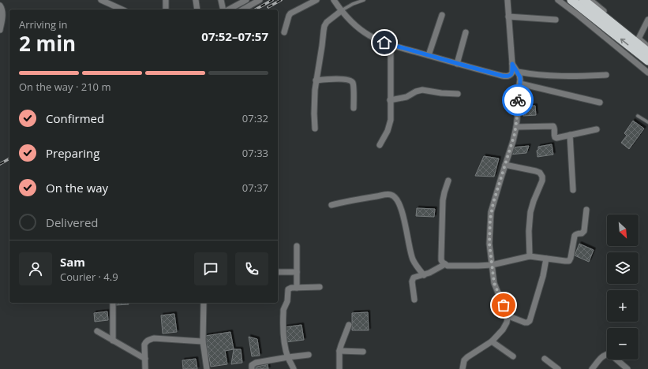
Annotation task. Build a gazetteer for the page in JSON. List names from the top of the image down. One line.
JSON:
{"north":"bottom right","page":{"heading":["2 min","Arriving in","07:52–07:57"],"panel":["Sam","Courier · 4.9"],"bar":"On the way · 210 m","list":[["Confirmed","07:32"],["Preparing","07:33"],["On the way","07:37"],"Delivered"],"map_buttons":["+","−"]}}
